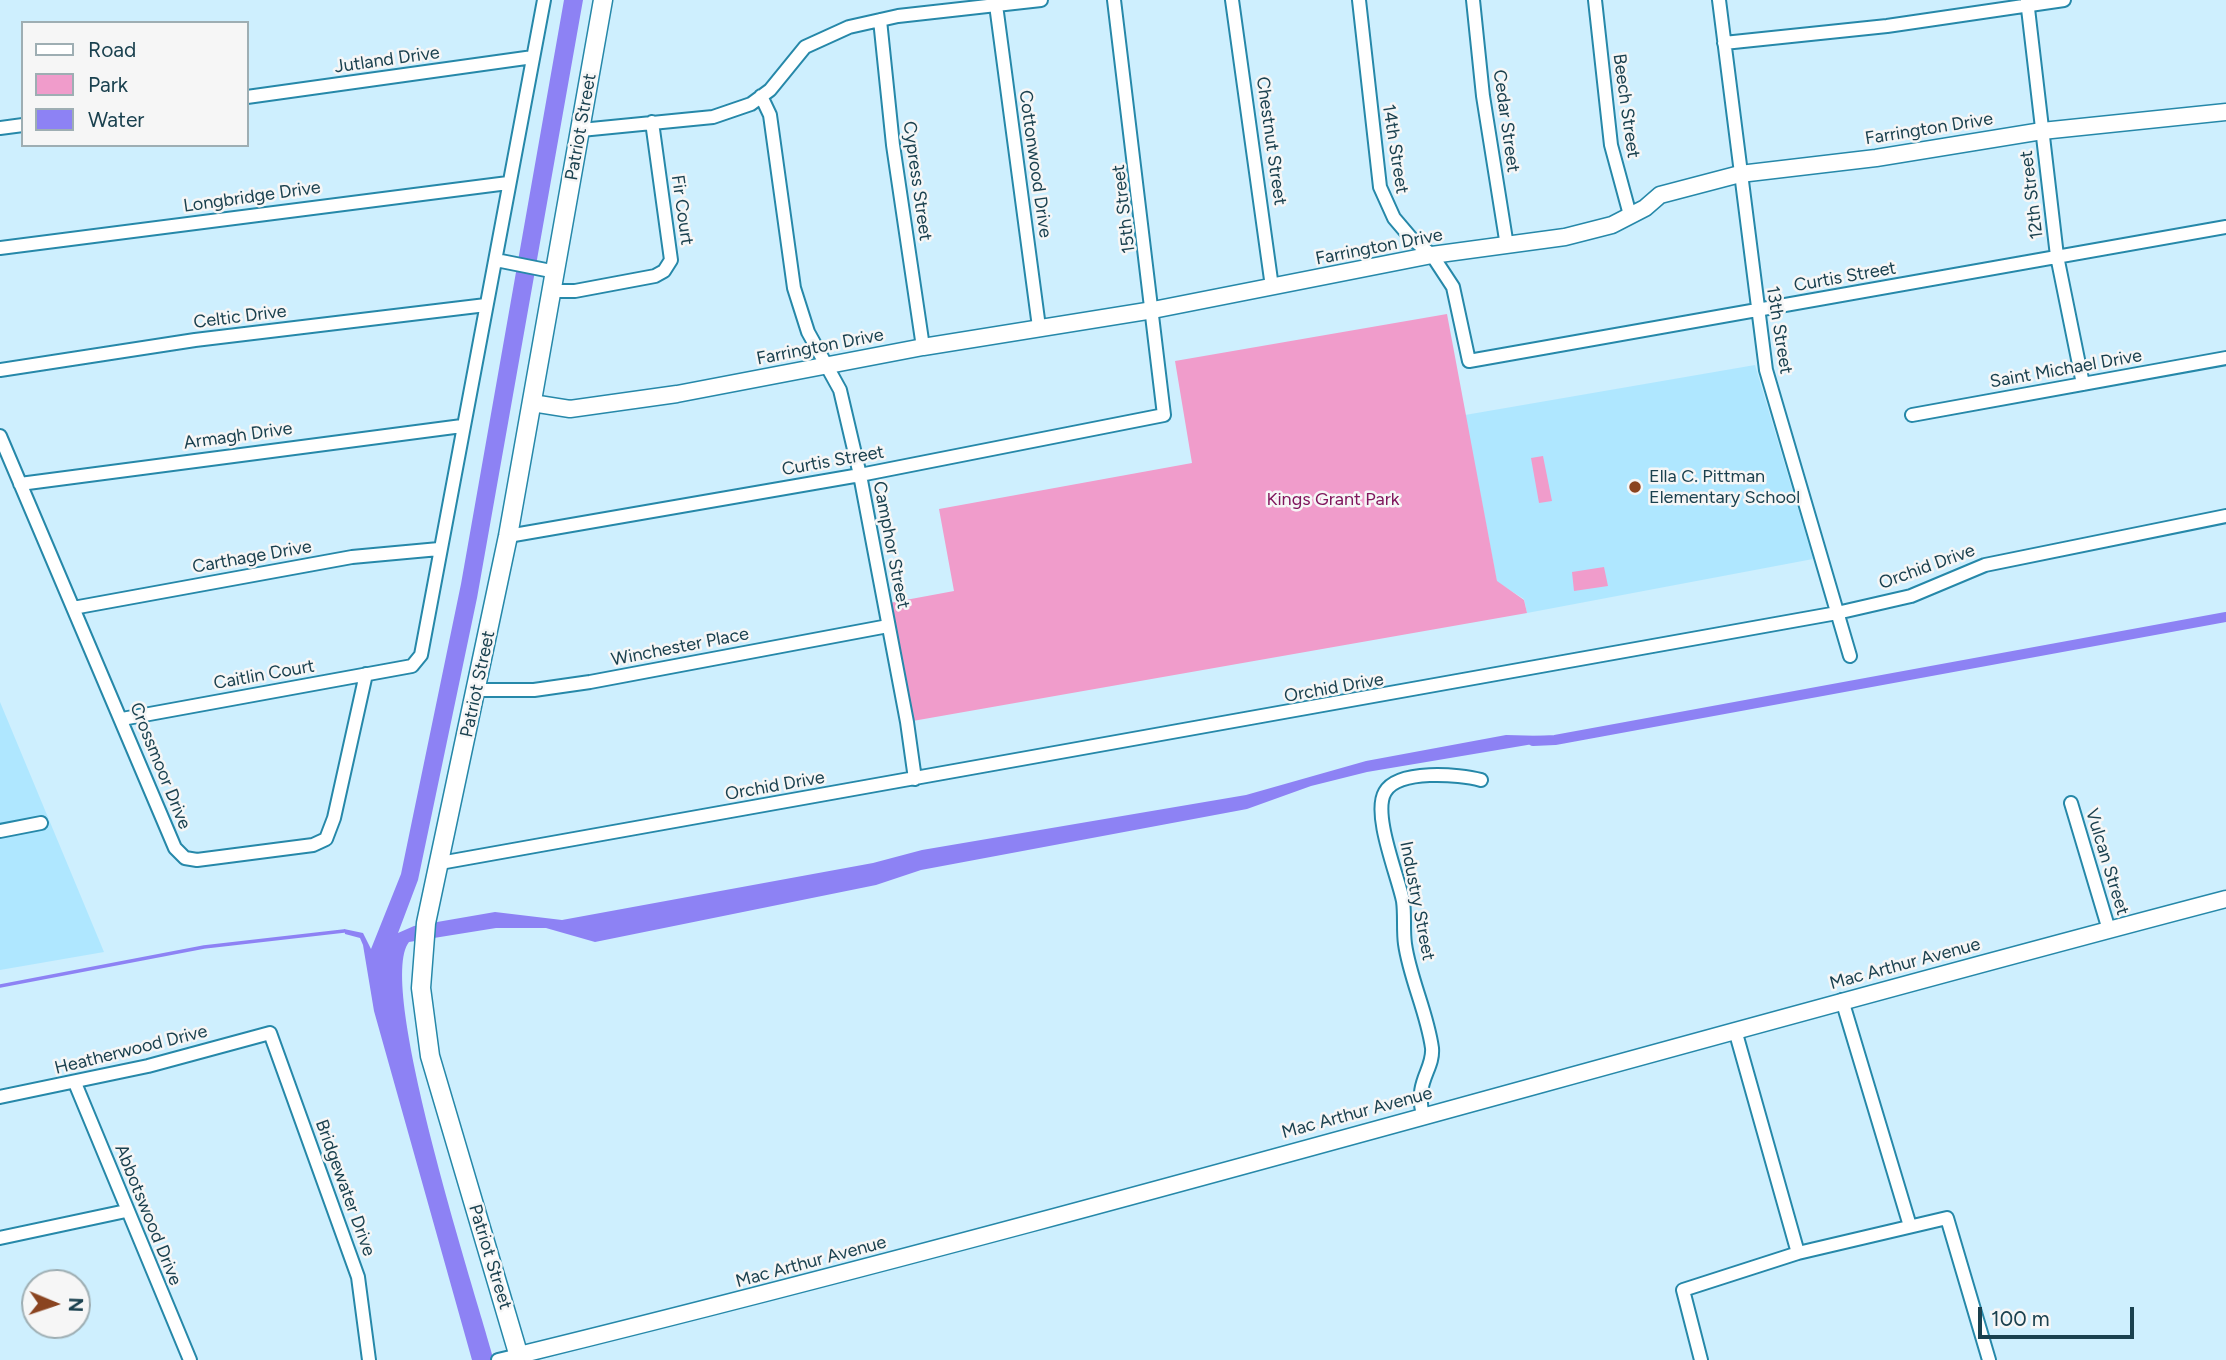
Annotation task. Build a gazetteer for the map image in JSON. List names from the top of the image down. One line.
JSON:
{"streets":{"main road":["Patriot Street"],"street":["Jutland Drive","Beech Street","Cedar Street","Farrington Drive","Chestnut Street","14th Street","Cottonwood Drive","Cypress Street","12th Street","Longbridge Drive","15th Street","Fir Court","Curtis Street","Celtic Drive","13th Street","Saint Michael Drive","Armagh Drive","Camphor Street","Carthage Drive","Orchid Drive","Winchester Place","Caitlin Court","Crossmoor Drive","Vulcan Street","Industry Street","Mac Arthur Avenue","Heatherwood Drive","Bridgewater Drive","Abbotswood Drive"]},"crossings":[["Beech Street","Farrington Drive"],["Cedar Street","Farrington Drive"],["Patriot Street","Farrington Drive"],["Patriot Street","Fir Court"],["Patriot Street","Curtis Street"],["Patriot Street","Orchid Drive"],["Patriot Street","Winchester Place"],["Patriot Street","Mac Arthur Avenue"],["Farrington Drive","Chestnut Street"],["Farrington Drive","14th Street"],["Farrington Drive","Cottonwood Drive"],["Farrington Drive","Cypress Street"],["Farrington Drive","12th Street"],["Farrington Drive","15th Street"],["Farrington Drive","13th Street"],["Farrington Drive","Camphor Street"],["14th Street","Curtis Street"],["12th Street","Curtis Street"],["12th Street","Saint Michael Drive"],["15th Street","Curtis Street"],["Curtis Street","13th Street"],["Curtis Street","Camphor Street"],["13th Street","Orchid Drive"],["Armagh Drive","Crossmoor Drive"],["Camphor Street","Orchid Drive"],["Camphor Street","Winchester Place"],["Carthage Drive","Caitlin Court"],["Carthage Drive","Crossmoor Drive"],["Caitlin Court","Crossmoor Drive"],["Vulcan Street","Mac Arthur Avenue"],["Industry Street","Mac Arthur Avenue"],["Heatherwood Drive","Bridgewater Drive"],["Heatherwood Drive","Abbotswood Drive"]],"parks":["Kings Grant Park"],"places":["Ella C. Pittman Elementary School"],"legend":["Road","Park","Water"],"scale_bar":"100 m","north":"right"}
